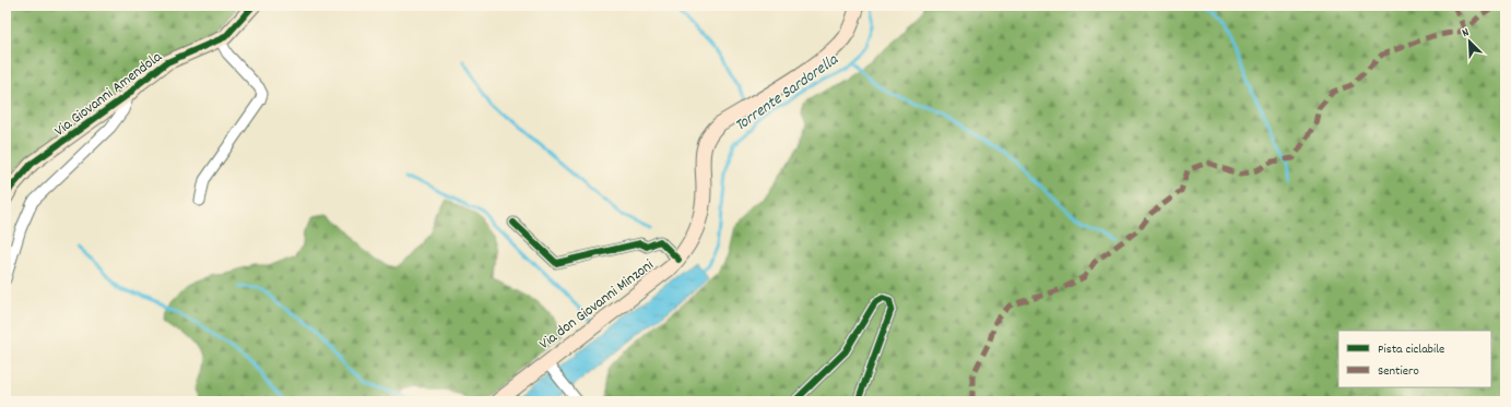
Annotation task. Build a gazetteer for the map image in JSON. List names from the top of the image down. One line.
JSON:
{"streets":{"main road":["Via Giovanni Amendola","Via don Giovanni Minzoni"]},"water":["Torrente Sardorella"],"legend":["Pista ciclabile","Sentiero"],"north":"top left"}
